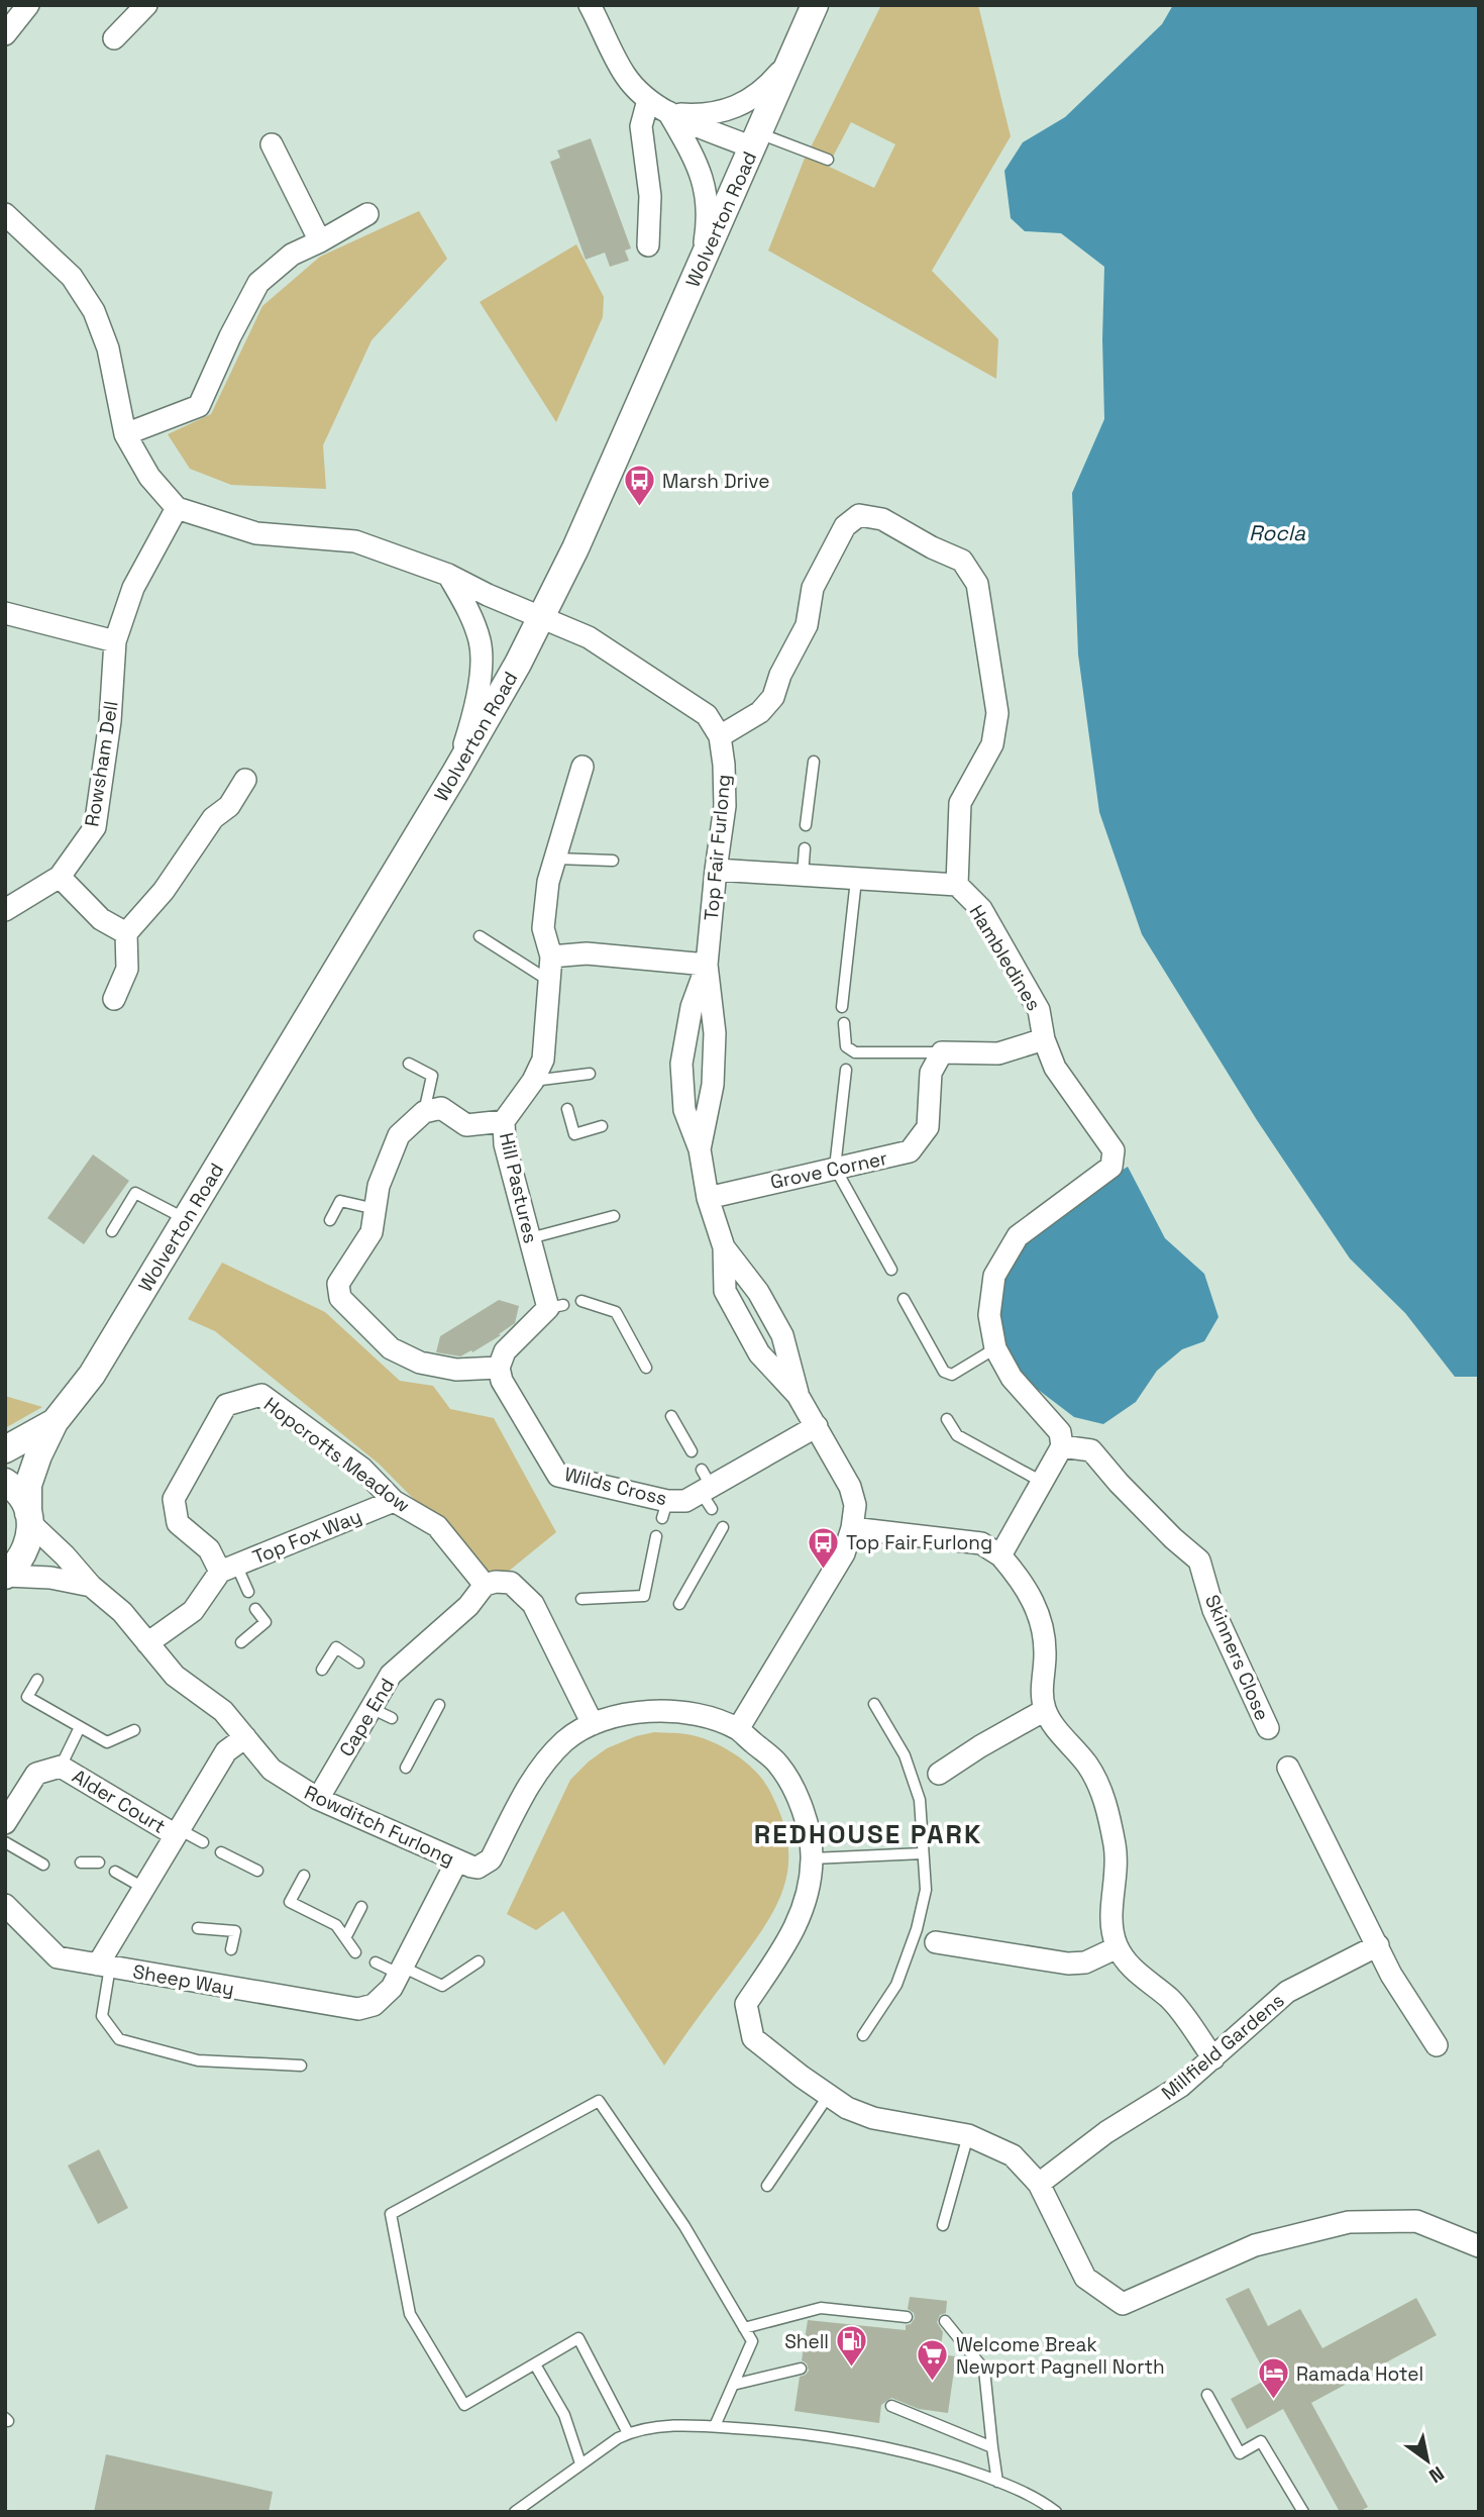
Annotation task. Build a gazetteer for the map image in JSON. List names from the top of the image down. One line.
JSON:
{"streets":{"street":["Wolverton Road","Rowsham Dell","Top Fair Furlong","Hambledines","Grove Corner","Hill Pastures","Hopcrofts Meadow","Wilds Cross","Top Fox Way","Skinners Close","Cape End","Alder Court","Rowditch Furlong","Sheep Way","Millfield Gardens"]},"crossings":[["Wolverton Road","Rowditch Furlong"],["Top Fair Furlong","Hambledines"],["Top Fair Furlong","Grove Corner"],["Top Fair Furlong","Wilds Cross"],["Top Fair Furlong","Rowditch Furlong"],["Hambledines","Skinners Close"],["Hill Pastures","Wilds Cross"],["Hopcrofts Meadow","Top Fox Way"],["Hopcrofts Meadow","Cape End"],["Cape End","Rowditch Furlong"],["Rowditch Furlong","Sheep Way"],["Rowditch Furlong","Millfield Gardens"]],"districts":["REDHOUSE PARK"],"water":["Rocla"],"places":{"bus stop":["Marsh Drive","Top Fair Furlong"],"fuel station":["Shell"],"supermarket":["Welcome Break Newport Pagnell North"],"hotel":["Ramada Hotel"]},"north":"bottom right"}
